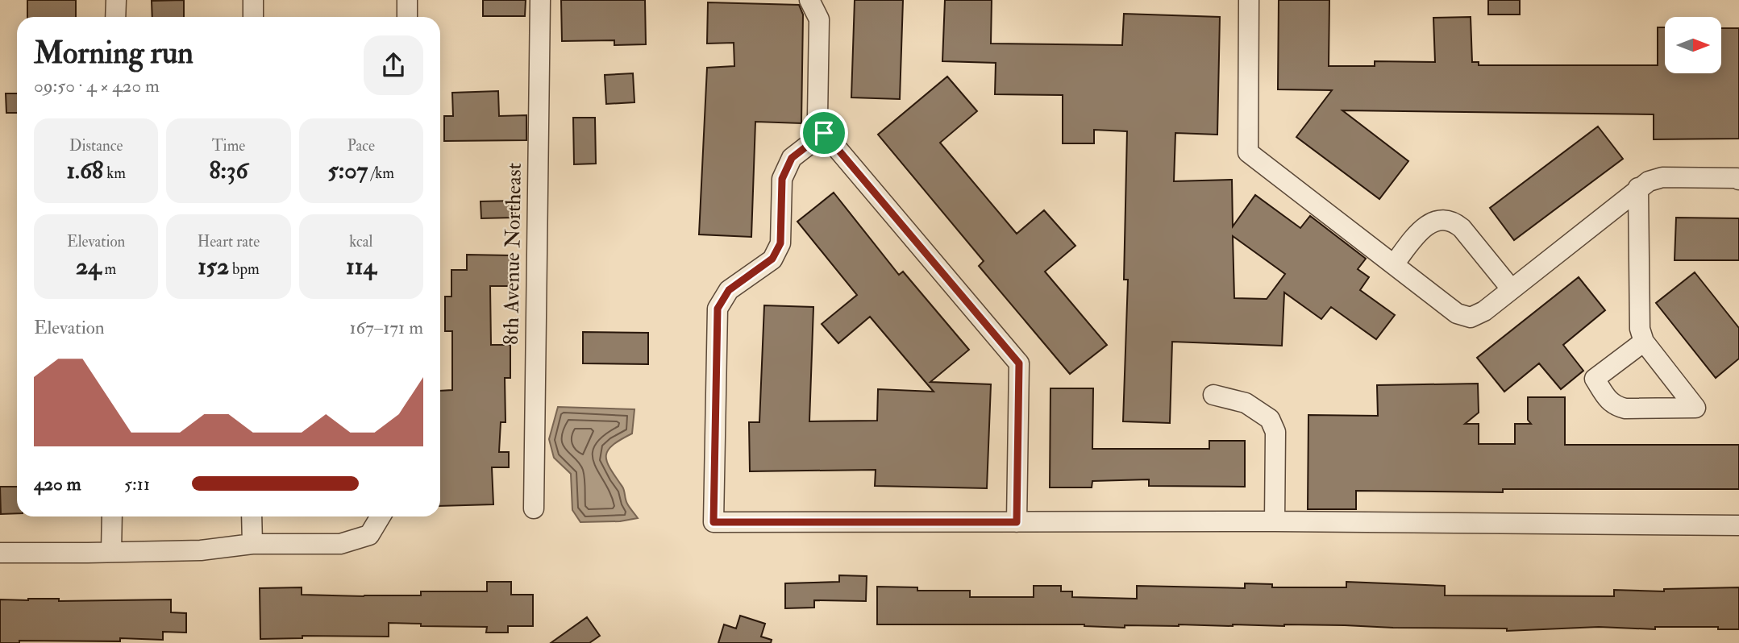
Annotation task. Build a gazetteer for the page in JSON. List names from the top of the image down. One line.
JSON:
{"streets":{"street":["8th Avenue Northeast"]},"north":"right","page":{"heading":["Morning run","09:50 · 4 × 420 m"],"stats":[["Distance","1.68 km"],["Time","8:36"],["Pace","5:07 /km"],["Elevation","24 m"],["Heart rate","152 bpm"],["kcal","114"]],"chart":["Elevation","167–171 m"],"list":[{"name":"420 m","note":"5:11"}]}}
